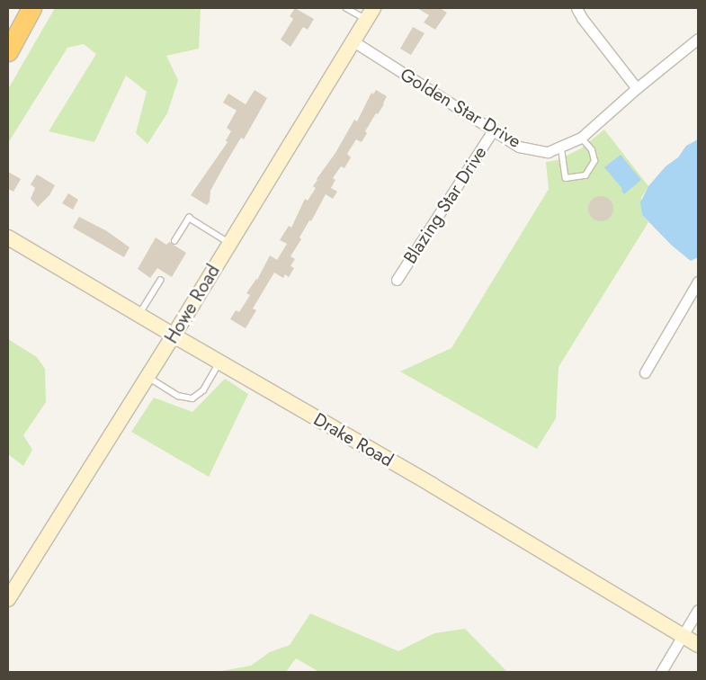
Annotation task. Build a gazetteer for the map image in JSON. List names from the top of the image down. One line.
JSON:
{"streets":{"street":["Golden Star Drive","Blazing Star Drive","Howe Road","Drake Road"]},"crossings":[["Golden Star Drive","Blazing Star Drive"],["Golden Star Drive","Howe Road"],["Howe Road","Drake Road"]]}
